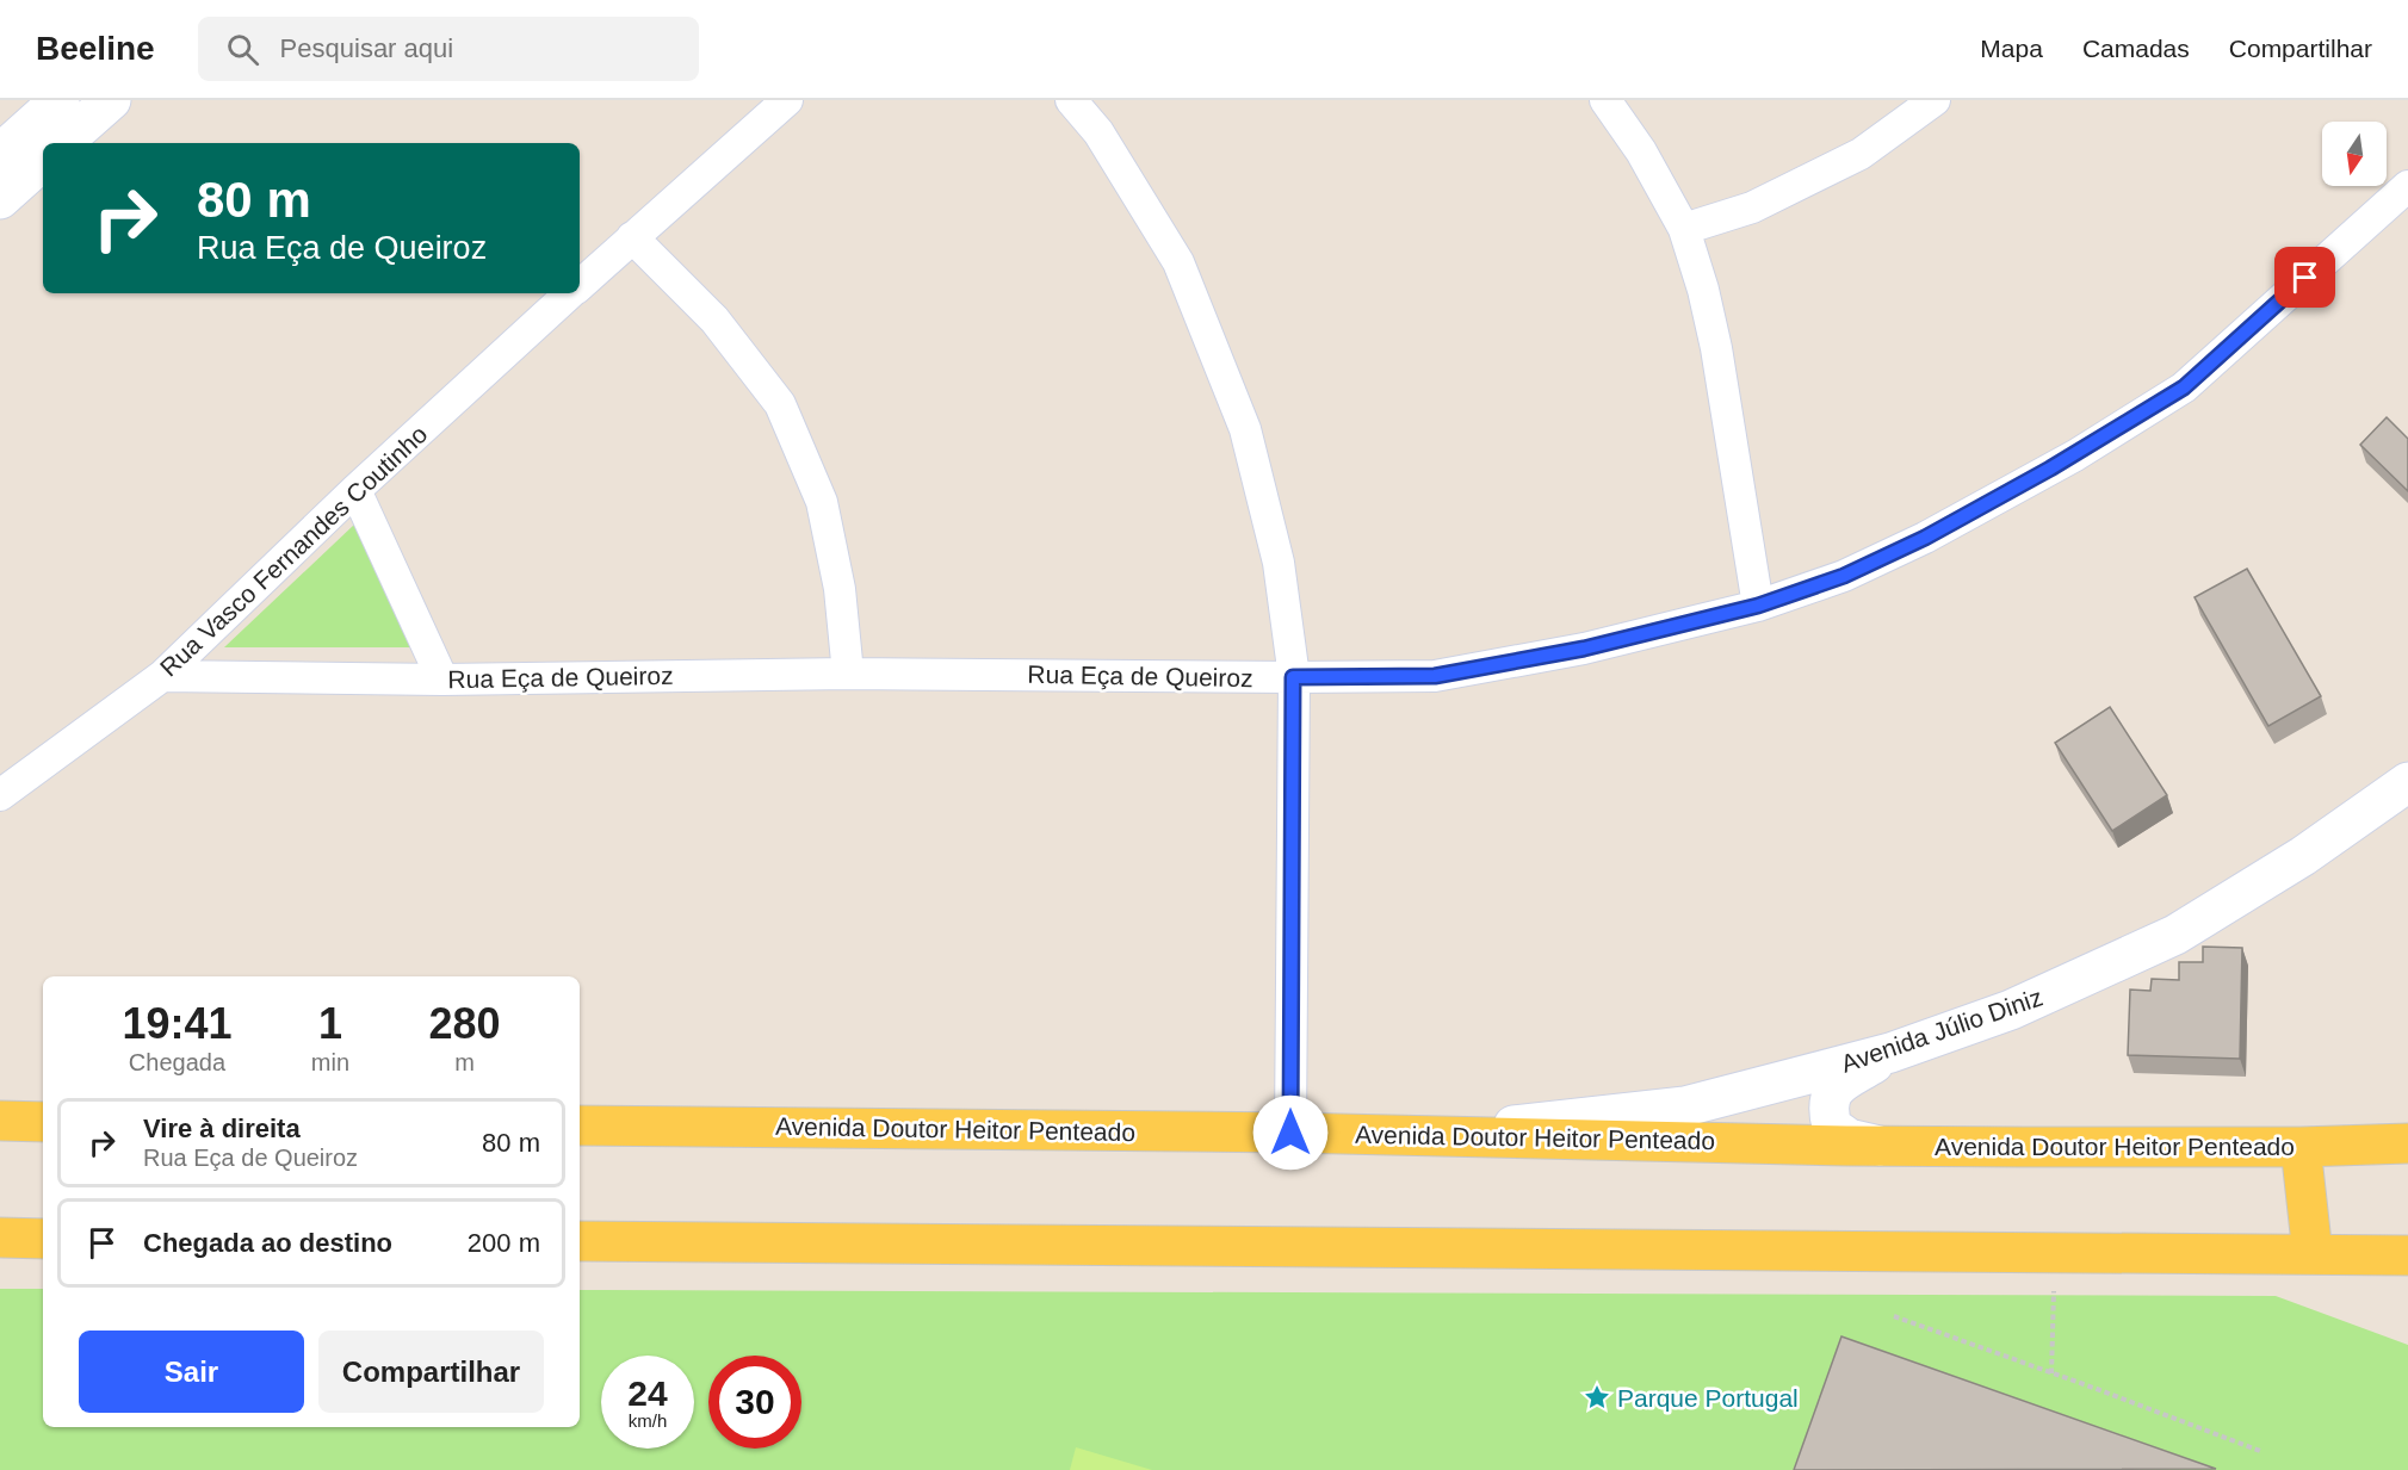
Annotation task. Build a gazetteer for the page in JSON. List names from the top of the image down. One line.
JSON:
{"streets":{"main road":["Avenida Júlio Diniz","Avenida Doutor Heitor Penteado"],"street":["Rua Vasco Fernandes Coutinho","Rua Eça de Queiroz"]},"crossings":[["Rua Vasco Fernandes Coutinho","Rua Eça de Queiroz"],["Avenida Júlio Diniz","Avenida Doutor Heitor Penteado"]],"places":{"place":["Parque Portugal"]},"north":"bottom","page":{"header":"Beeline","search":"Pesquisar aqui","nav":["Mapa","Camadas","Compartilhar"],"turn":["80 m","Rua Eça de Queiroz"],"eta":["19:41","Chegada","1","min","280","m"],"list":[{"name":"Vire à direita","note":"Rua Eça de Queiroz","value":"80 m"},{"name":"Chegada ao destino","value":"200 m"}],"buttons":["Sair","Compartilhar"],"speed":"24 km/h","limit":"30"}}
